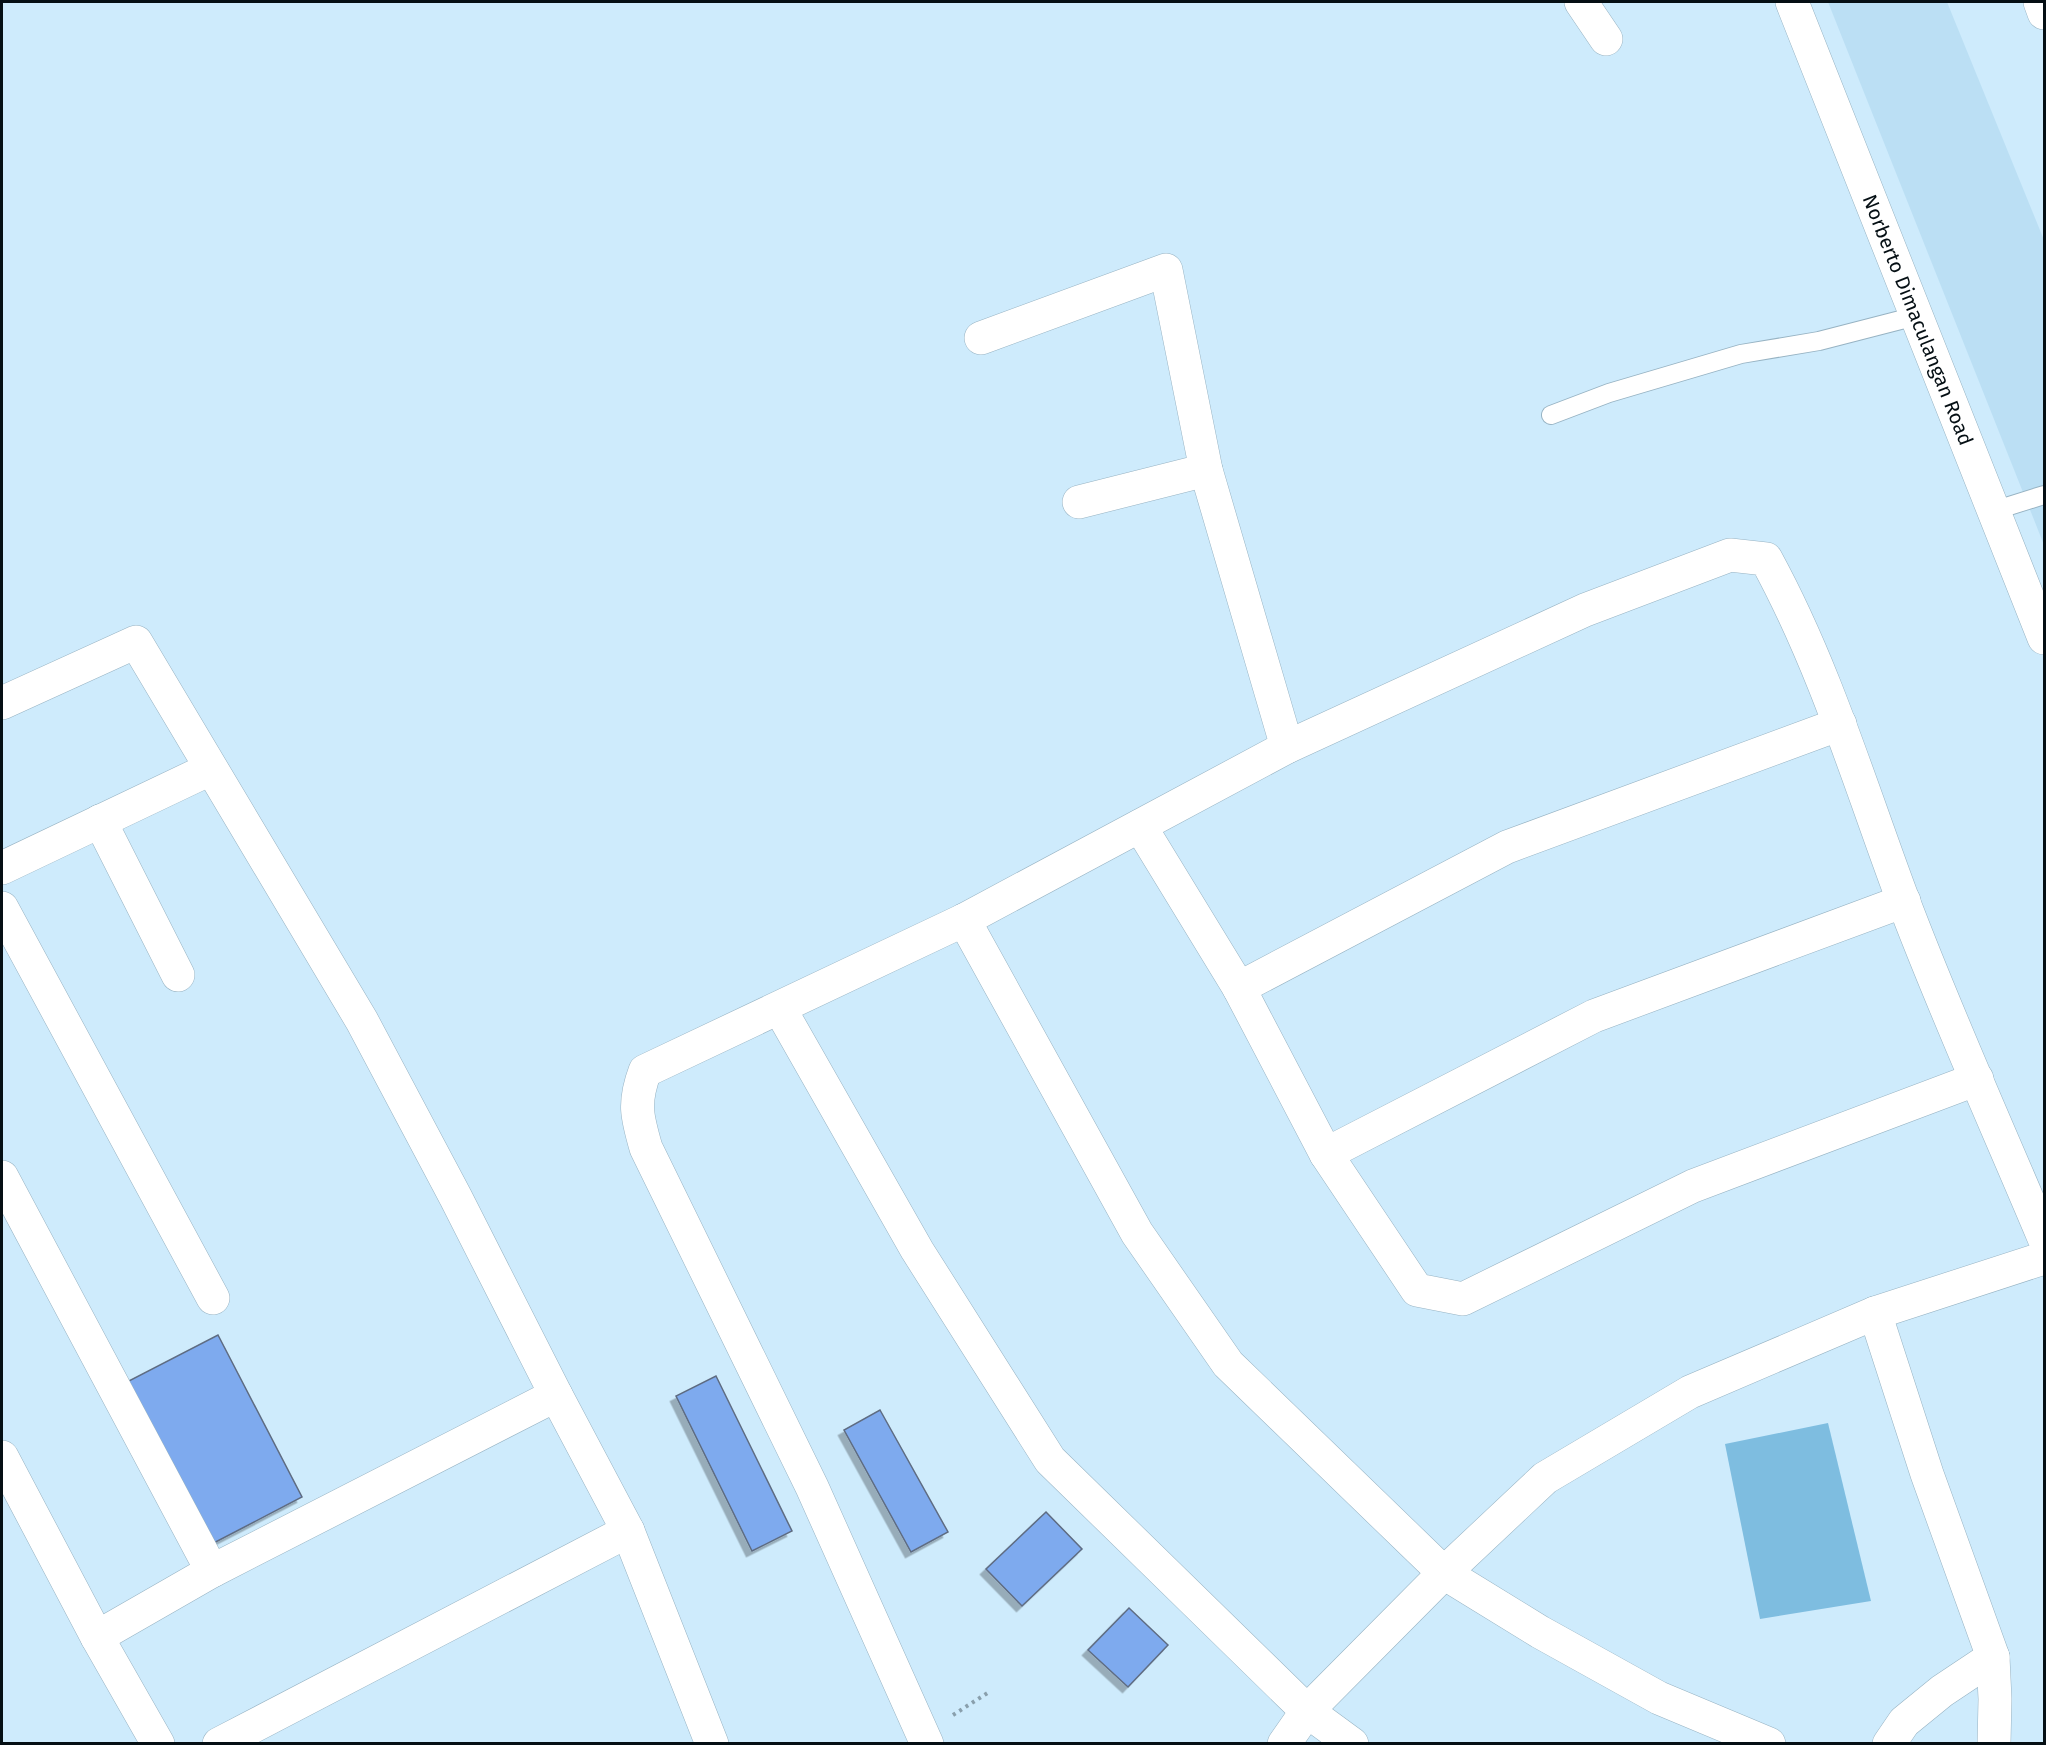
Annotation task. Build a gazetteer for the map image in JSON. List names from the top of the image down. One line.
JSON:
{"streets":{"street":["Norberto Dimaculangan Road"]}}
